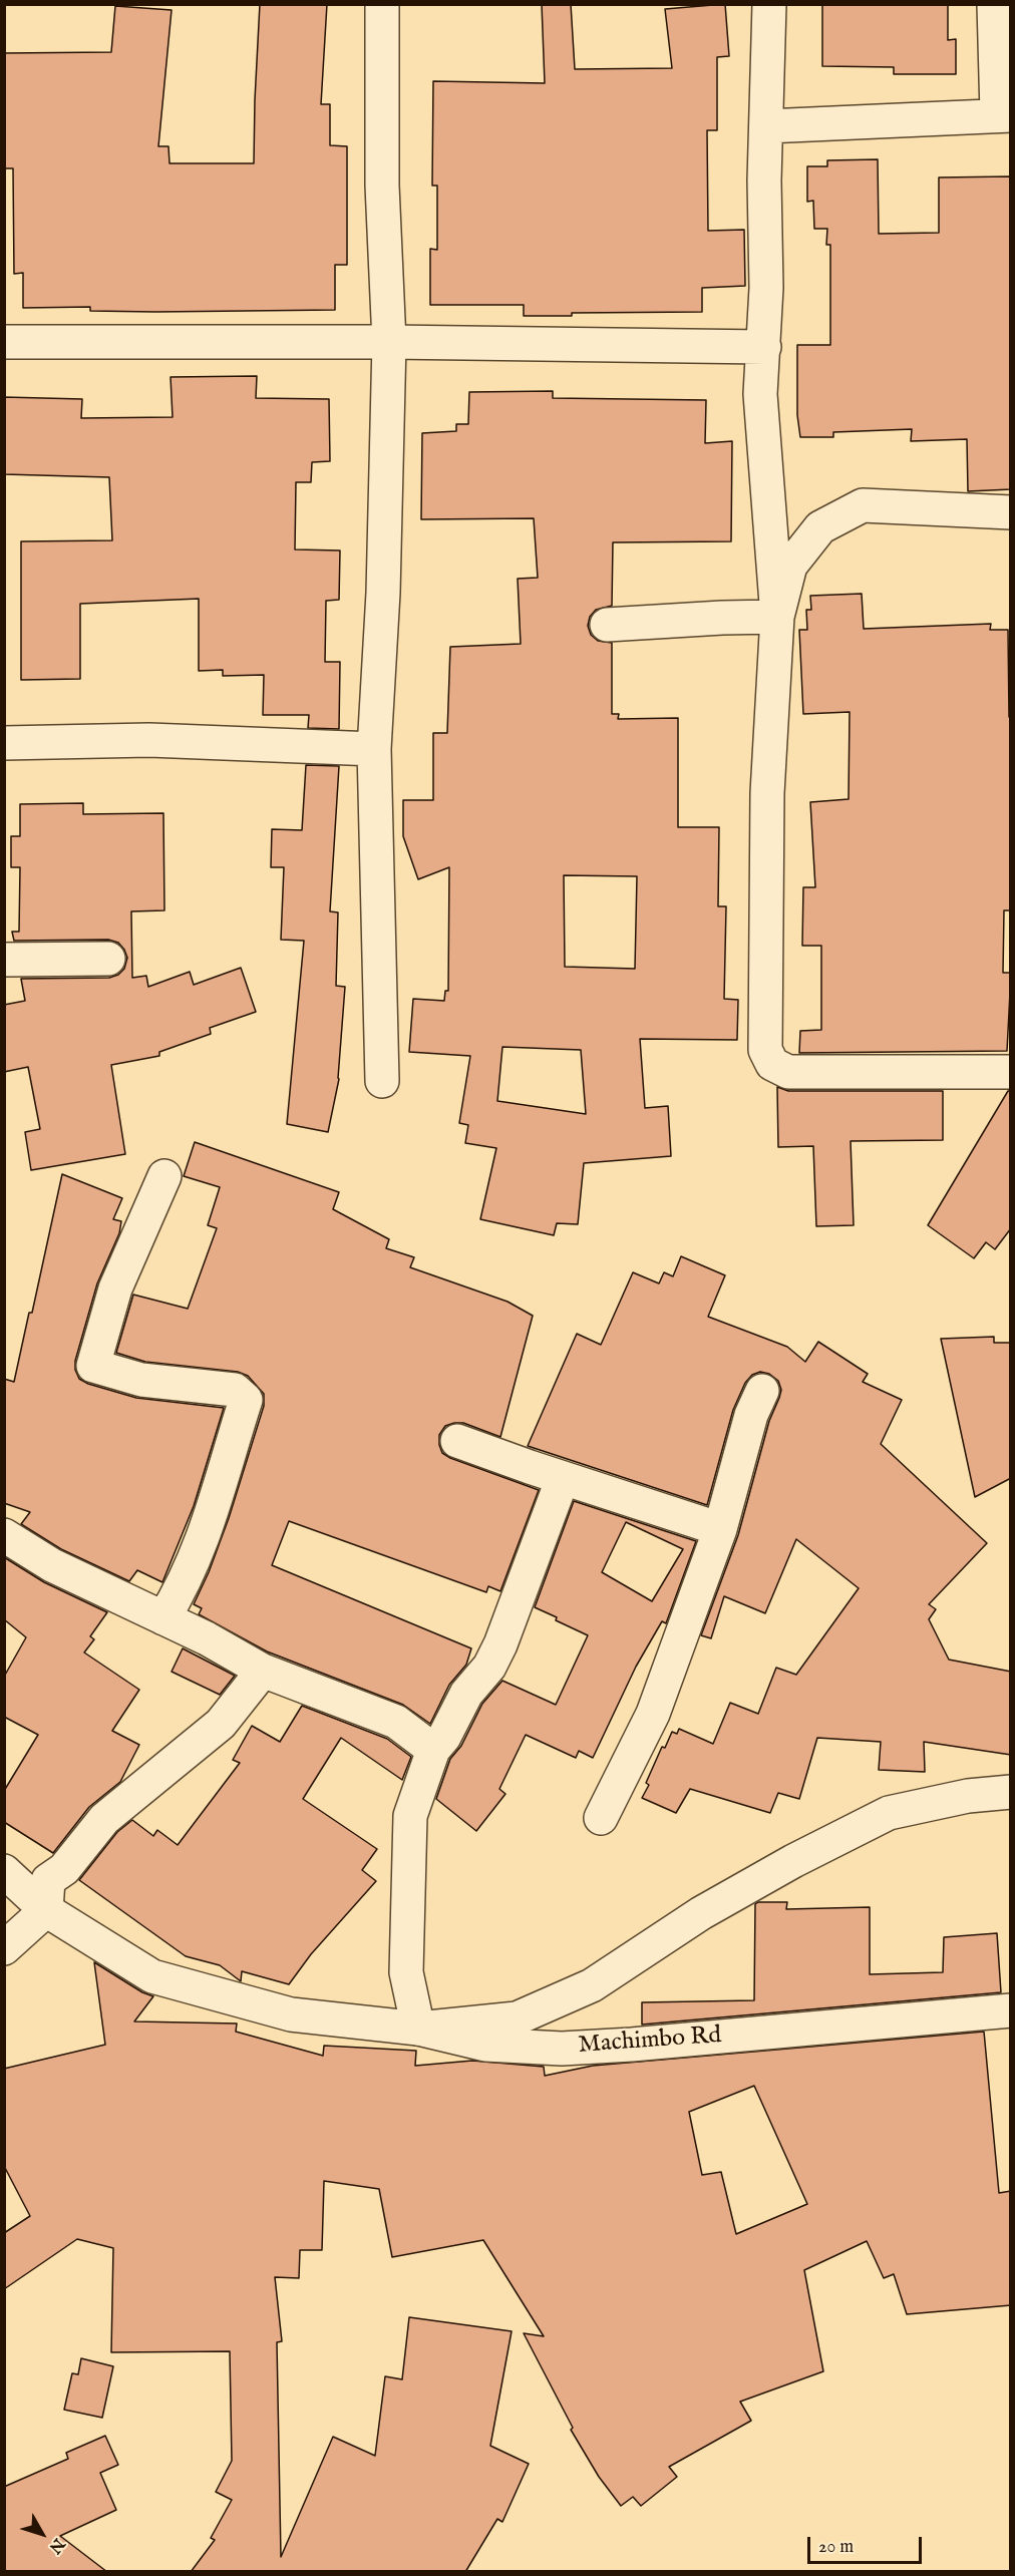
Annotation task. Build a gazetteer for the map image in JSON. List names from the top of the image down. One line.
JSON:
{"streets":{"street":["Machimbo Rd"]},"scale_bar":"20 m","north":"bottom right"}
